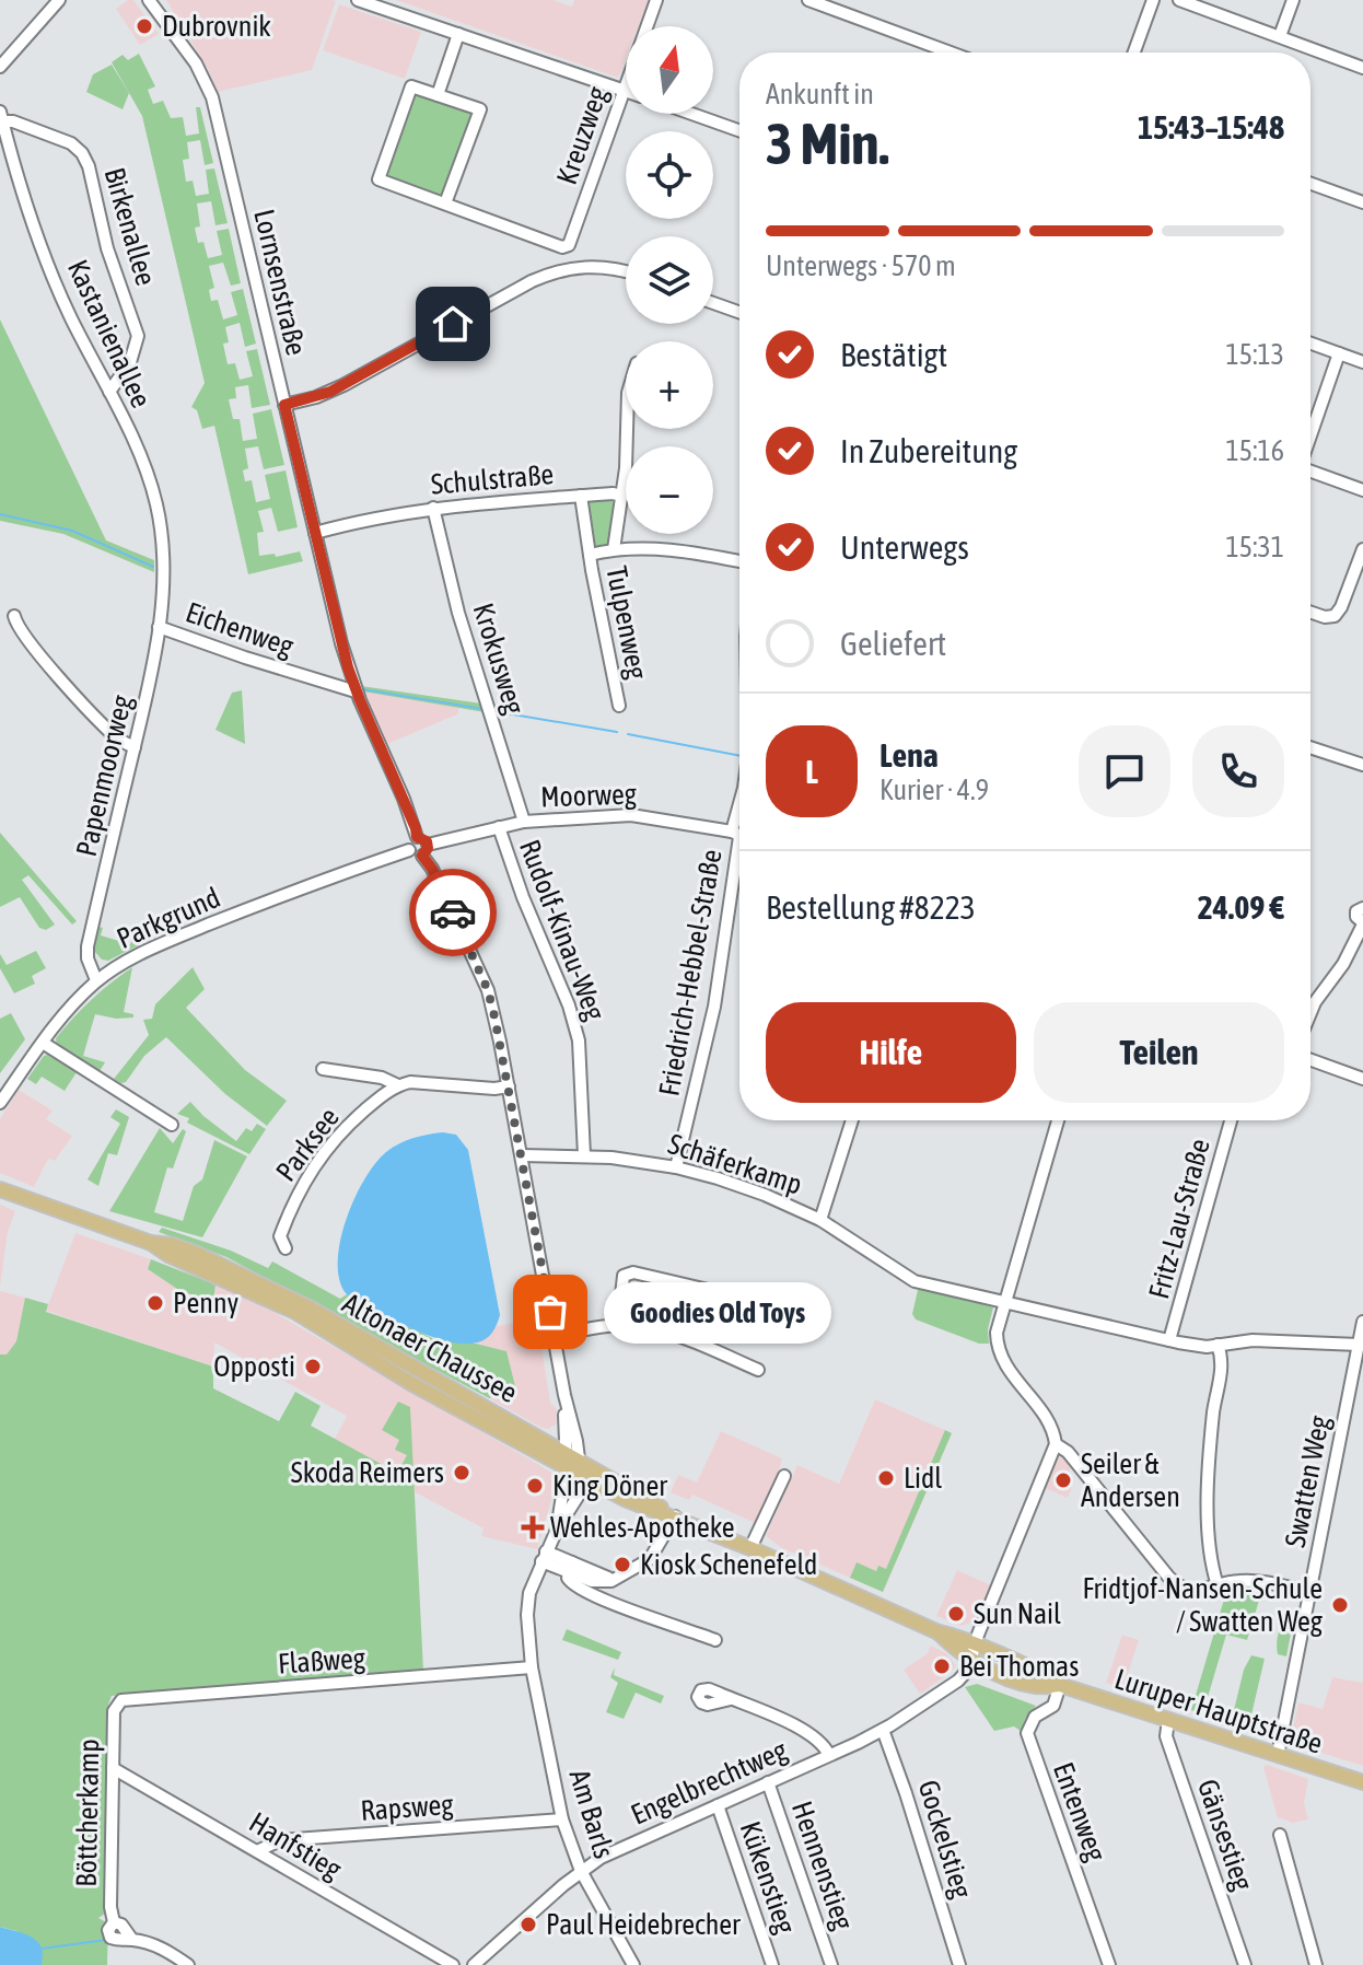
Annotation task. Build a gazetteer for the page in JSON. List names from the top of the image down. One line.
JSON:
{"streets":{"main road":["Altonaer Chaussee","Luruper Hauptstraße"],"street":["Kreuzweg","Birkenallee","Lornsenstraße","Kastanienallee","Schulstraße","Tulpenweg","Eichenweg","Krokusweg","Papenmoorweg","Moorweg","Parkgrund","Rudolf-Kinau-Weg","Friedrich-Hebbel-Straße","Parksee","Schäferkamp","Fritz-Lau-Straße","Swatten Weg","Flaßweg","Engelbrechtweg","Rapsweg","Entenweg","Böttcherkamp","Am Barls","Gänsestieg","Gockelstieg","Hanfstieg","Hennenstieg","Kükenstieg"]},"crossings":[["Birkenallee","Kastanienallee"],["Lornsenstraße","Schulstraße"],["Lornsenstraße","Eichenweg"],["Lornsenstraße","Moorweg"],["Lornsenstraße","Parkgrund"],["Kastanienallee","Papenmoorweg"],["Schulstraße","Tulpenweg"],["Schulstraße","Krokusweg"],["Eichenweg","Papenmoorweg"],["Krokusweg","Moorweg"],["Papenmoorweg","Parkgrund"],["Moorweg","Parkgrund"],["Moorweg","Rudolf-Kinau-Weg"],["Rudolf-Kinau-Weg","Schäferkamp"],["Friedrich-Hebbel-Straße","Schäferkamp"],["Schäferkamp","Fritz-Lau-Straße"],["Schäferkamp","Swatten Weg"],["Altonaer Chaussee","Luruper Hauptstraße"],["Altonaer Chaussee","Engelbrechtweg"],["Swatten Weg","Luruper Hauptstraße"],["Flaßweg","Böttcherkamp"],["Flaßweg","Am Barls"],["Luruper Hauptstraße","Engelbrechtweg"],["Luruper Hauptstraße","Entenweg"],["Luruper Hauptstraße","Gänsestieg"],["Engelbrechtweg","Am Barls"],["Engelbrechtweg","Gockelstieg"],["Engelbrechtweg","Hennenstieg"],["Engelbrechtweg","Kükenstieg"],["Rapsweg","Am Barls"],["Rapsweg","Hanfstieg"],["Böttcherkamp","Hanfstieg"]],"places":{"other":["Dubrovnik","Penny","Goodies Old Toys","Opposti","Skoda Reimers","Lidl","Seiler & Andersen","King Döner","Kiosk Schenefeld","Fridtjof-Nansen-Schule / Swatten Weg","Sun Nail","Bei Thomas","Paul Heidebrecher"],"health":["Wehles-Apotheke"]},"north":"top","page":{"map_buttons":["+","−"],"heading":["3 Min.","Ankunft in","15:43–15:48"],"panel":["Lena","Kurier · 4.9","Bestellung #8223","24.09 €"],"bar":"Unterwegs · 570 m","list":[["Bestätigt","15:13"],["In Zubereitung","15:16"],["Unterwegs","15:31"],"Geliefert"],"round":"L","buttons":["Hilfe","Teilen"],"bubble":"Goodies Old Toys"}}
